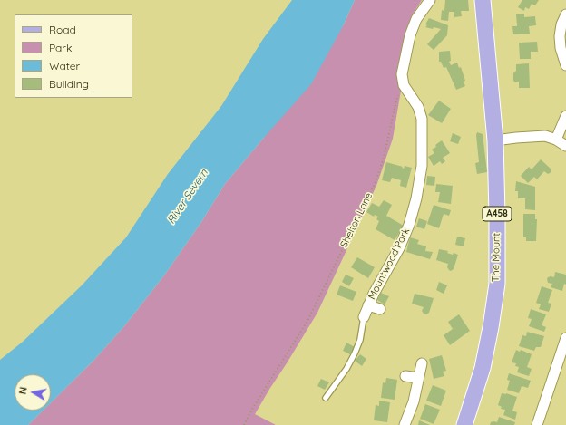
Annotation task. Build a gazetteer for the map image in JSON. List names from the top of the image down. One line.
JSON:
{"streets":{"main road":["A458","The Mount"],"street":["Mountwood Park"],"path":["Shelton Lane"]},"crossings":[["Shelton Lane","Mountwood Park"]],"water":["River Severn"],"legend":["Road","Park","Water","Building"],"north":"left"}
